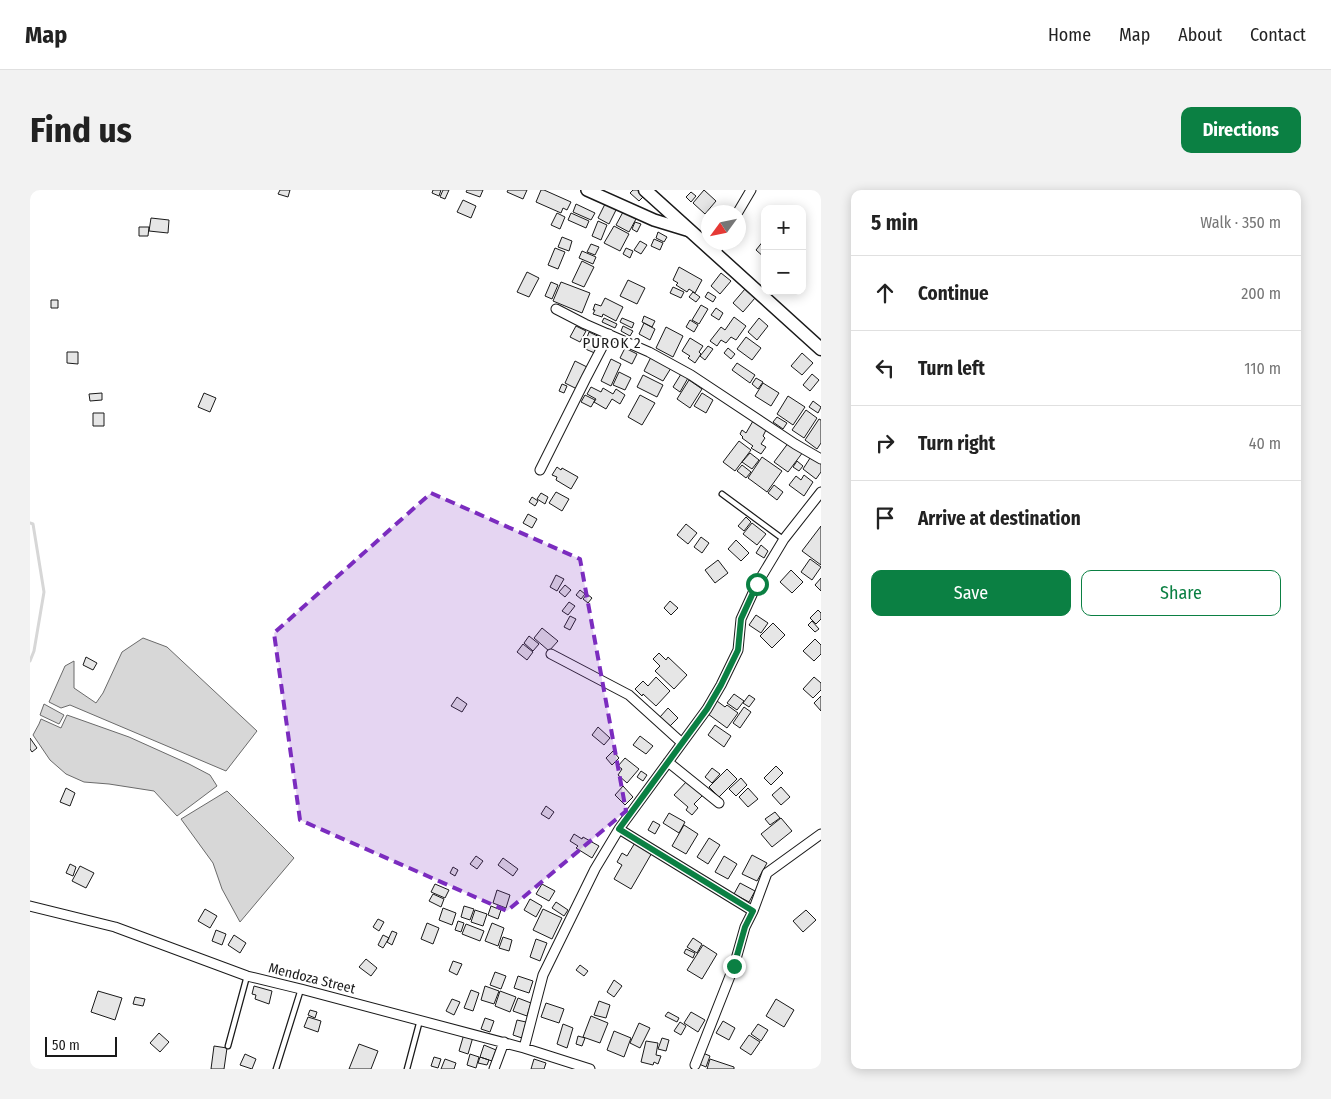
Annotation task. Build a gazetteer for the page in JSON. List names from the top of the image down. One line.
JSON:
{"streets":{"street":["Mendoza Street"]},"districts":["PUROK 2"],"scale_bar":"50 m","north":"bottom left","page":{"header":"Map","nav":["Home","Map","About","Contact"],"buttons":["Directions",["Save","Share"]],"title":"Find us","heading":["5 min","Walk · 350 m"],"map_buttons":["+","−"],"list":[["Continue","200 m"],["Turn left","110 m"],["Turn right","40 m"],"Arrive at destination"],"scale":"50 m"}}
